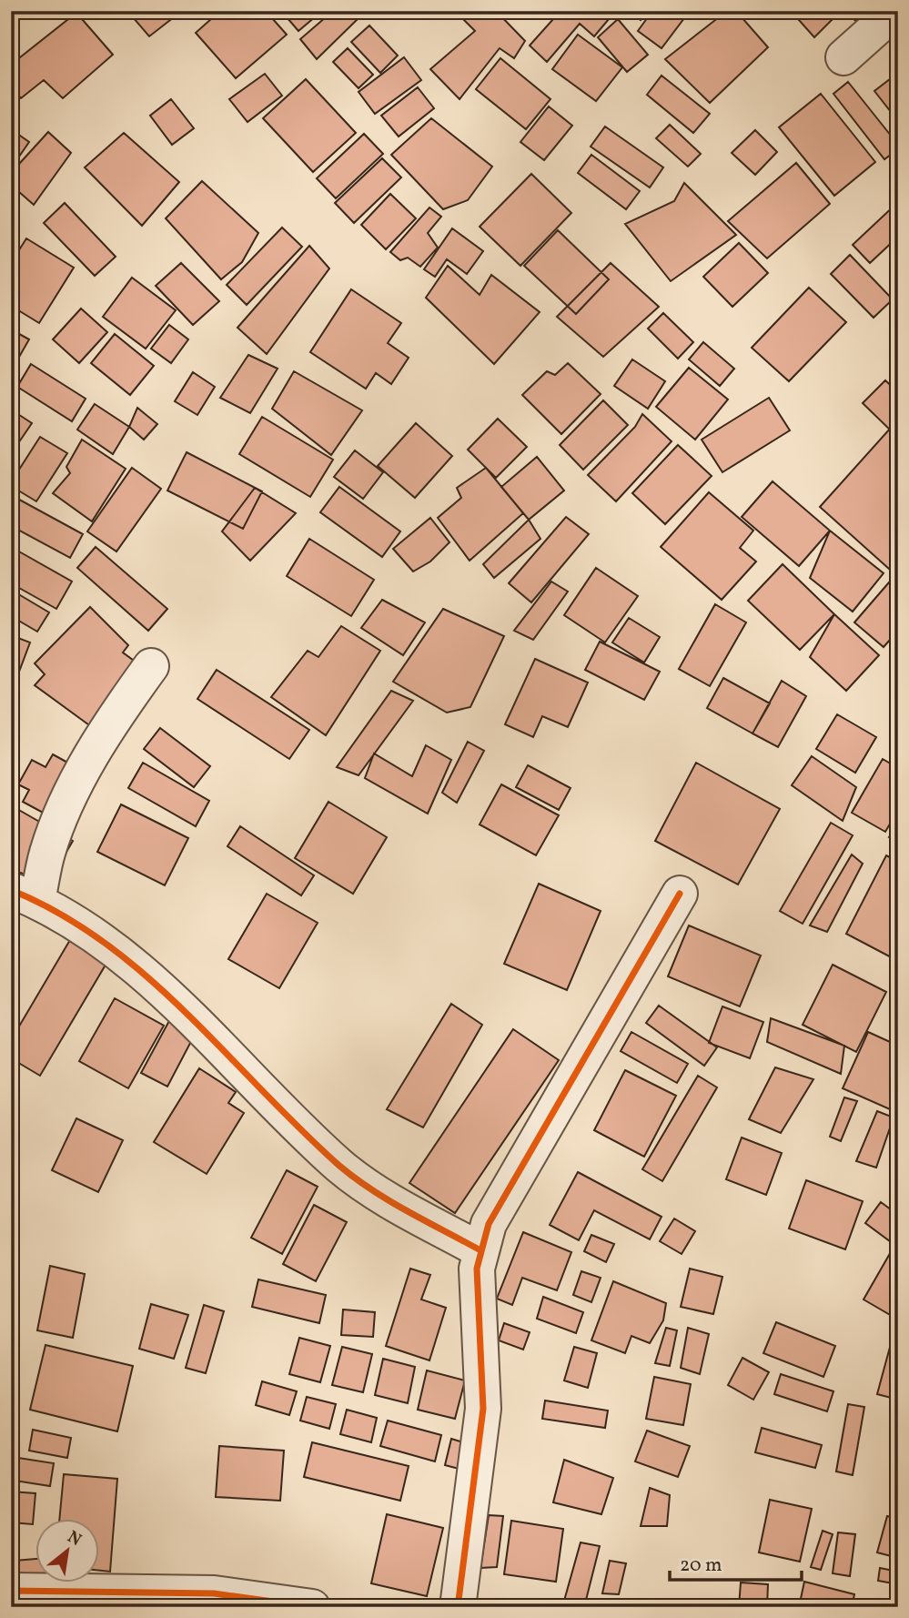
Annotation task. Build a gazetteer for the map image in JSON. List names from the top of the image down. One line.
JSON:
{"scale_bar":"20 m","north":"top right"}
